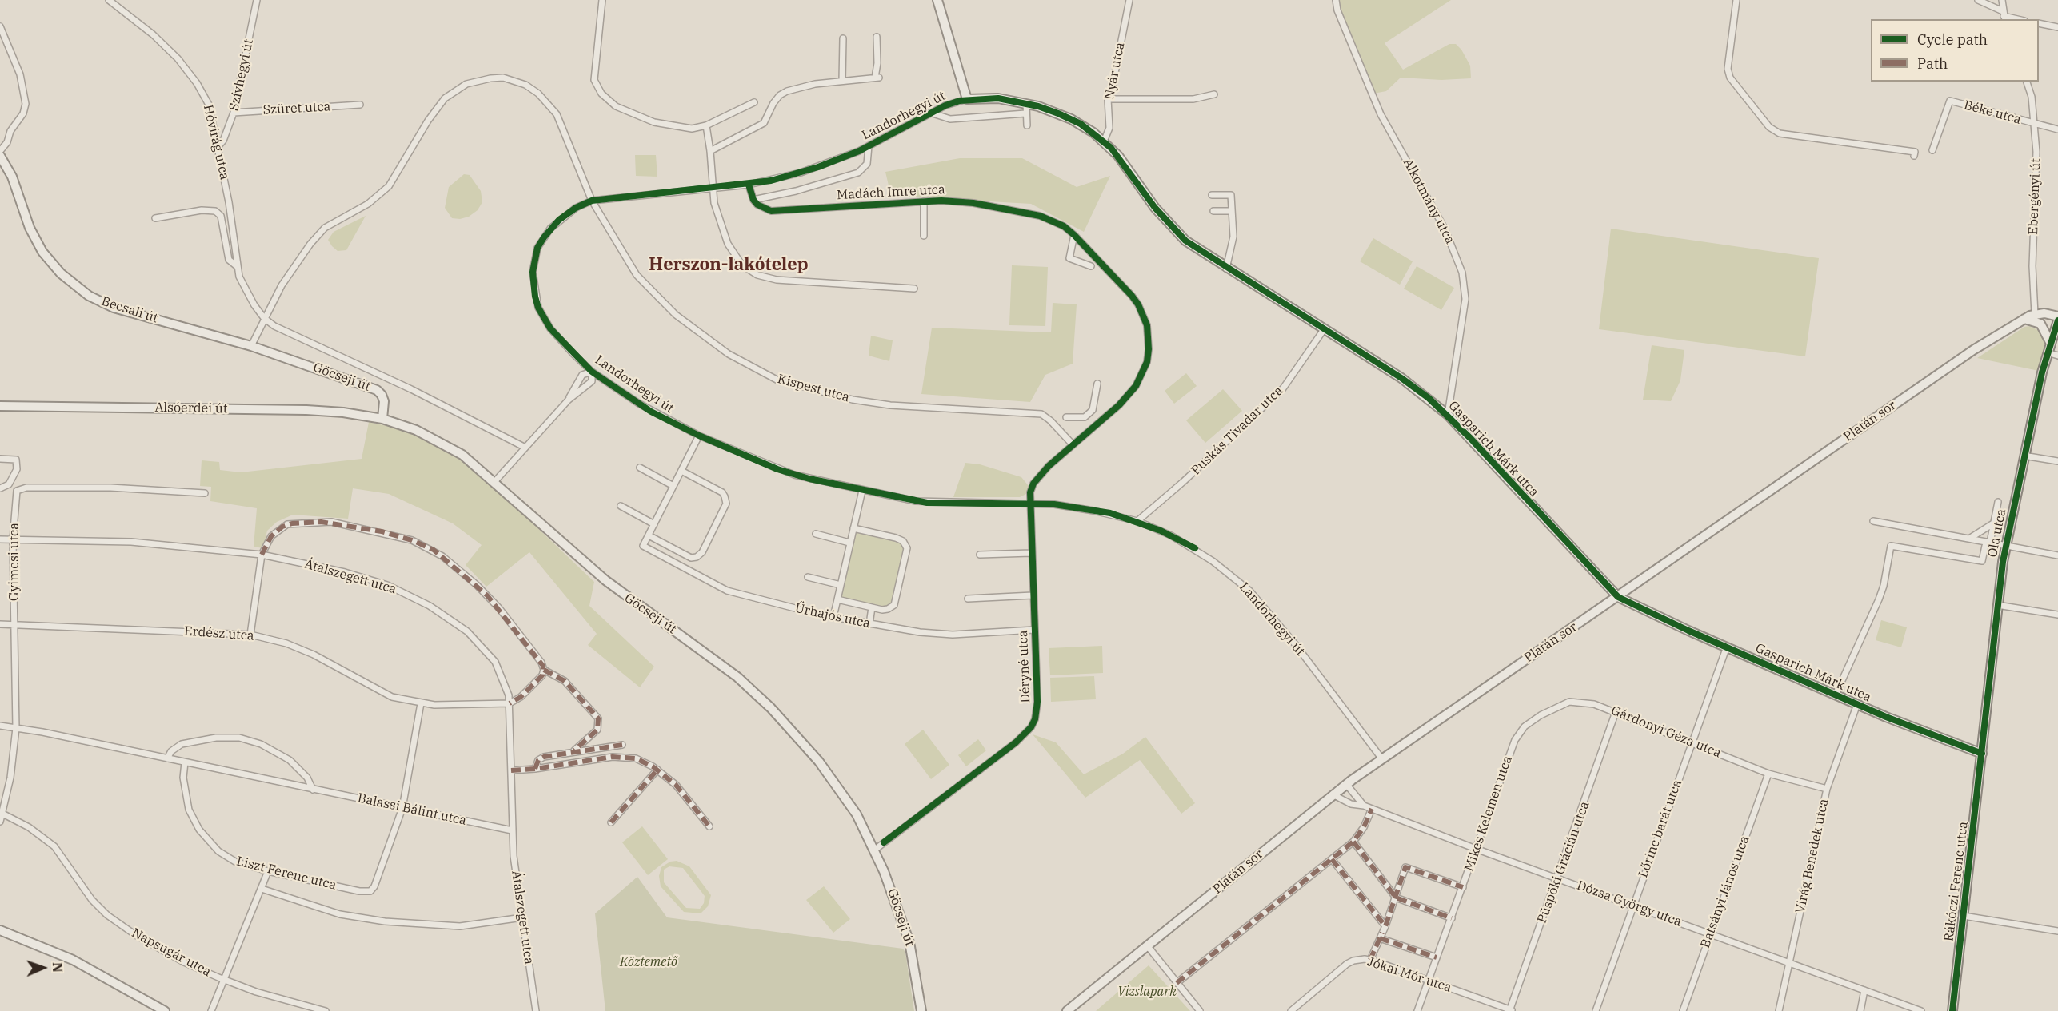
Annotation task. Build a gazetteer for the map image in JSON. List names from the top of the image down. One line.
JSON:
{"streets":{"main road":["Ola utca","Rákóczi Ferenc utca"],"street":["Nyár utca","Szívhegyi út","Szüret utca","Béke utca","Landorhegyi út","Hóvirág utca","Madách Imre utca","Ebergényi út","Alkotmány utca","Becsali út","Göcseji út","Kispest utca","Alsóerdei út","Platán sor","Puskás Tivadar utca","Gasparich Márk utca","Gyimesi utca","Átalszegett utca","Űrhajós utca","Erdész utca","Déryné utca","Gárdonyi Géza utca","Balassi Bálint utca","Mikes Kelemen utca","Lőrinc barát utca","Virág Benedek utca","Püspöki Grácián utca","Liszt Ferenc utca","Batsányi János utca","Dózsa György utca","Napsugár utca","Jókai Mór utca"]},"crossings":[["Nyár utca","Gasparich Márk utca"],["Szívhegyi út","Szüret utca"],["Szívhegyi út","Hóvirág utca"],["Béke utca","Ebergényi út"],["Landorhegyi út","Madách Imre utca"],["Landorhegyi út","Kispest utca"],["Landorhegyi út","Platán sor"],["Landorhegyi út","Puskás Tivadar utca"],["Landorhegyi út","Gasparich Márk utca"],["Landorhegyi út","Déryné utca"],["Hóvirág utca","Kispest utca"],["Madách Imre utca","Kispest utca"],["Madách Imre utca","Déryné utca"],["Ebergényi út","Platán sor"],["Alkotmány utca","Gasparich Márk utca"],["Becsali út","Göcseji út"],["Becsali út","Kispest utca"],["Göcseji út","Kispest utca"],["Göcseji út","Alsóerdei út"],["Göcseji út","Déryné utca"],["Platán sor","Gasparich Márk utca"],["Platán sor","Dózsa György utca"],["Puskás Tivadar utca","Gasparich Márk utca"],["Gasparich Márk utca","Ola utca"],["Gasparich Márk utca","Lőrinc barát utca"],["Gasparich Márk utca","Virág Benedek utca"],["Gasparich Márk utca","Rákóczi Ferenc utca"],["Ola utca","Rákóczi Ferenc utca"],["Gyimesi utca","Átalszegett utca"],["Gyimesi utca","Erdész utca"],["Gyimesi utca","Balassi Bálint utca"],["Gyimesi utca","Napsugár utca"],["Átalszegett utca","Erdész utca"],["Átalszegett utca","Balassi Bálint utca"],["Átalszegett utca","Liszt Ferenc utca"],["Űrhajós utca","Déryné utca"],["Gárdonyi Géza utca","Mikes Kelemen utca"],["Gárdonyi Géza utca","Lőrinc barát utca"],["Gárdonyi Géza utca","Virág Benedek utca"],["Gárdonyi Géza utca","Püspöki Grácián utca"],["Gárdonyi Géza utca","Batsányi János utca"],["Balassi Bálint utca","Liszt Ferenc utca"],["Mikes Kelemen utca","Dózsa György utca"],["Mikes Kelemen utca","Jókai Mór utca"],["Lőrinc barát utca","Dózsa György utca"],["Virág Benedek utca","Dózsa György utca"],["Püspöki Grácián utca","Dózsa György utca"],["Püspöki Grácián utca","Jókai Mór utca"],["Batsányi János utca","Dózsa György utca"]],"districts":["Herszon-lakótelep"],"parks":["Köztemető","Vizslapark"],"legend":["Cycle path","Path"],"north":"right"}
